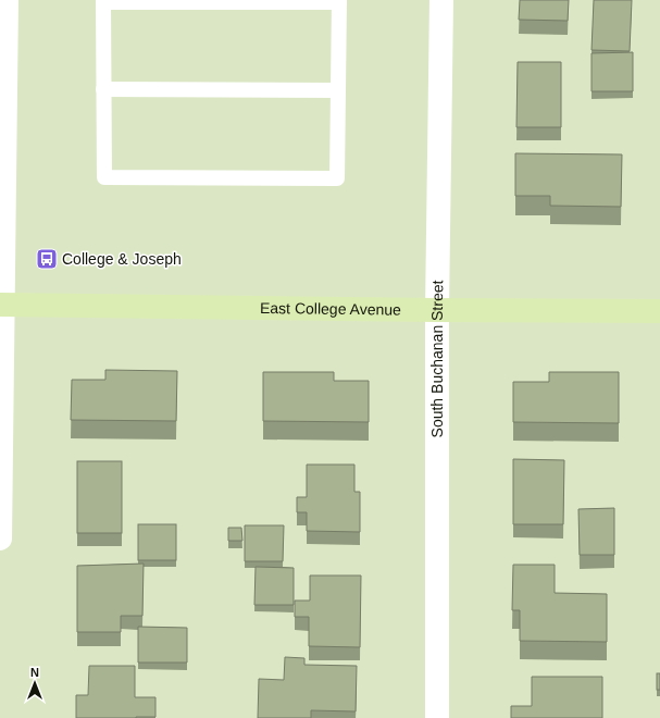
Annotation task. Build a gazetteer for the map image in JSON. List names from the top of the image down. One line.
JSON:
{"streets":{"main road":["East College Avenue"],"street":["South Buchanan Street"]},"crossings":[["East College Avenue","South Buchanan Street"]],"places":{"bus stop":["College & Joseph"]},"north":"top"}
